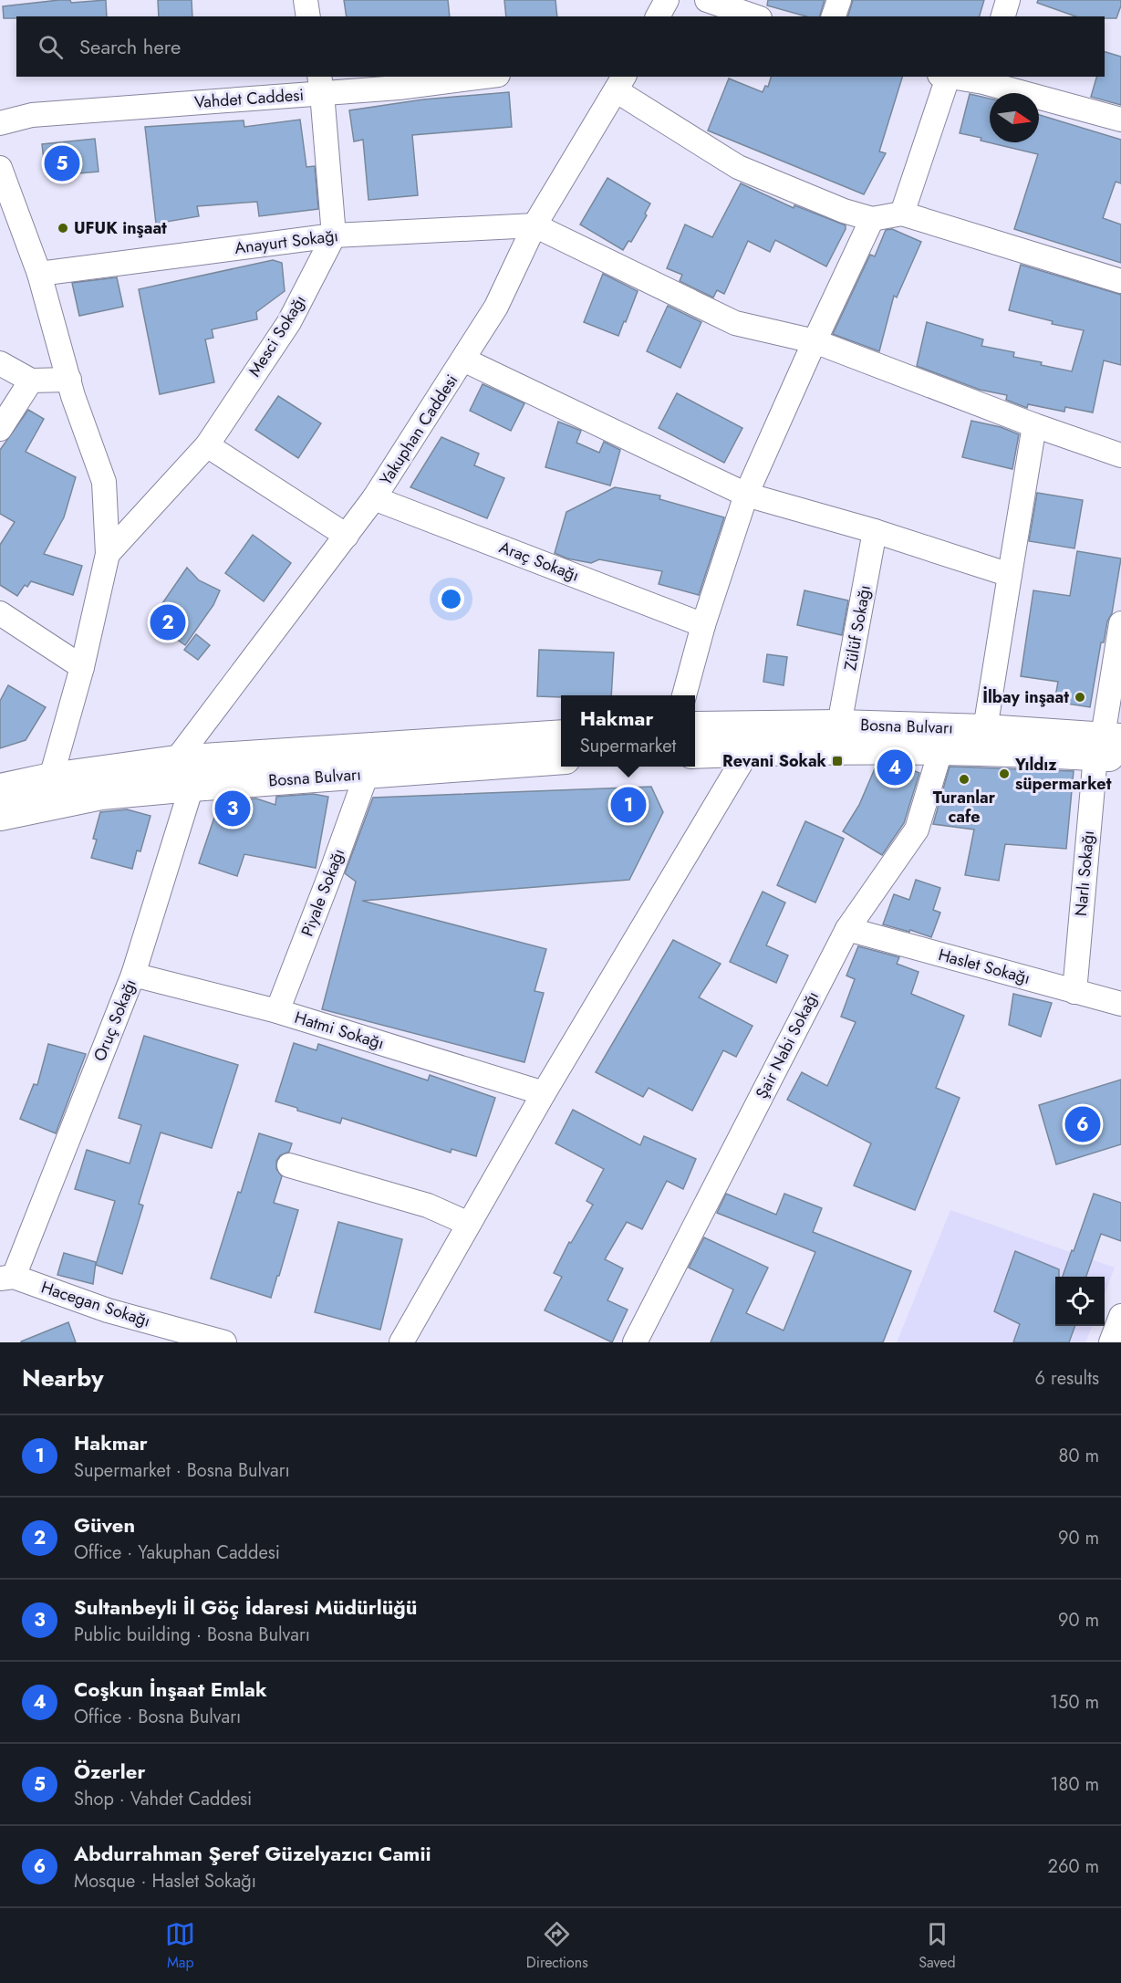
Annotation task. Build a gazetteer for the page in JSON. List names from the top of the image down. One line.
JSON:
{"streets":{"main road":["Bosna Bulvarı"],"street":["Vahdet Caddesi","Anayurt Sokağı","Mesci Sokağı","Yakuphan Caddesi","Araç Sokağı","Zülüf Sokağı","Narlı Sokağı","Piyale Sokağı","Haslet Sokağı","Oruç Sokağı","Hatmi Sokağı","Şair Nabi Sokağı","Hacegan Sokağı"]},"crossings":[["Anayurt Sokağı","Mesci Sokağı"],["Anayurt Sokağı","Yakuphan Caddesi"],["Yakuphan Caddesi","Araç Sokağı"],["Yakuphan Caddesi","Bosna Bulvarı"],["Zülüf Sokağı","Bosna Bulvarı"],["Bosna Bulvarı","Narlı Sokağı"],["Bosna Bulvarı","Piyale Sokağı"],["Bosna Bulvarı","Oruç Sokağı"],["Bosna Bulvarı","Şair Nabi Sokağı"],["Narlı Sokağı","Haslet Sokağı"],["Piyale Sokağı","Hatmi Sokağı"],["Haslet Sokağı","Şair Nabi Sokağı"],["Oruç Sokağı","Hatmi Sokağı"],["Oruç Sokağı","Hacegan Sokağı"]],"places":{"other":["UFUK inşaat","İlbay inşaat","Yıldız süpermarket","Turanlar cafe"],"transit":["Revani Sokak"]},"north":"right","page":{"search":"Search here","pins":["5","2","4","1","3","6"],"popup":["Hakmar","Supermarket"],"heading":["Nearby","6 results"],"list":[{"mark":"1","name":"Hakmar","note":"Supermarket · Bosna Bulvarı","value":"80 m"},{"mark":"2","name":"Güven","note":"Office · Yakuphan Caddesi","value":"90 m"},{"mark":"3","name":"Sultanbeyli İl Göç İdaresi Müdürlüğü","note":"Public building · Bosna Bulvarı","value":"90 m"},{"mark":"4","name":"Coşkun İnşaat Emlak","note":"Office · Bosna Bulvarı","value":"150 m"},{"mark":"5","name":"Özerler","note":"Shop · Vahdet Caddesi","value":"180 m"},{"mark":"6","name":"Abdurrahman Şeref Güzelyazıcı Camii","note":"Mosque · Haslet Sokağı","value":"260 m"}],"nav":["Map","Directions","Saved"]}}
